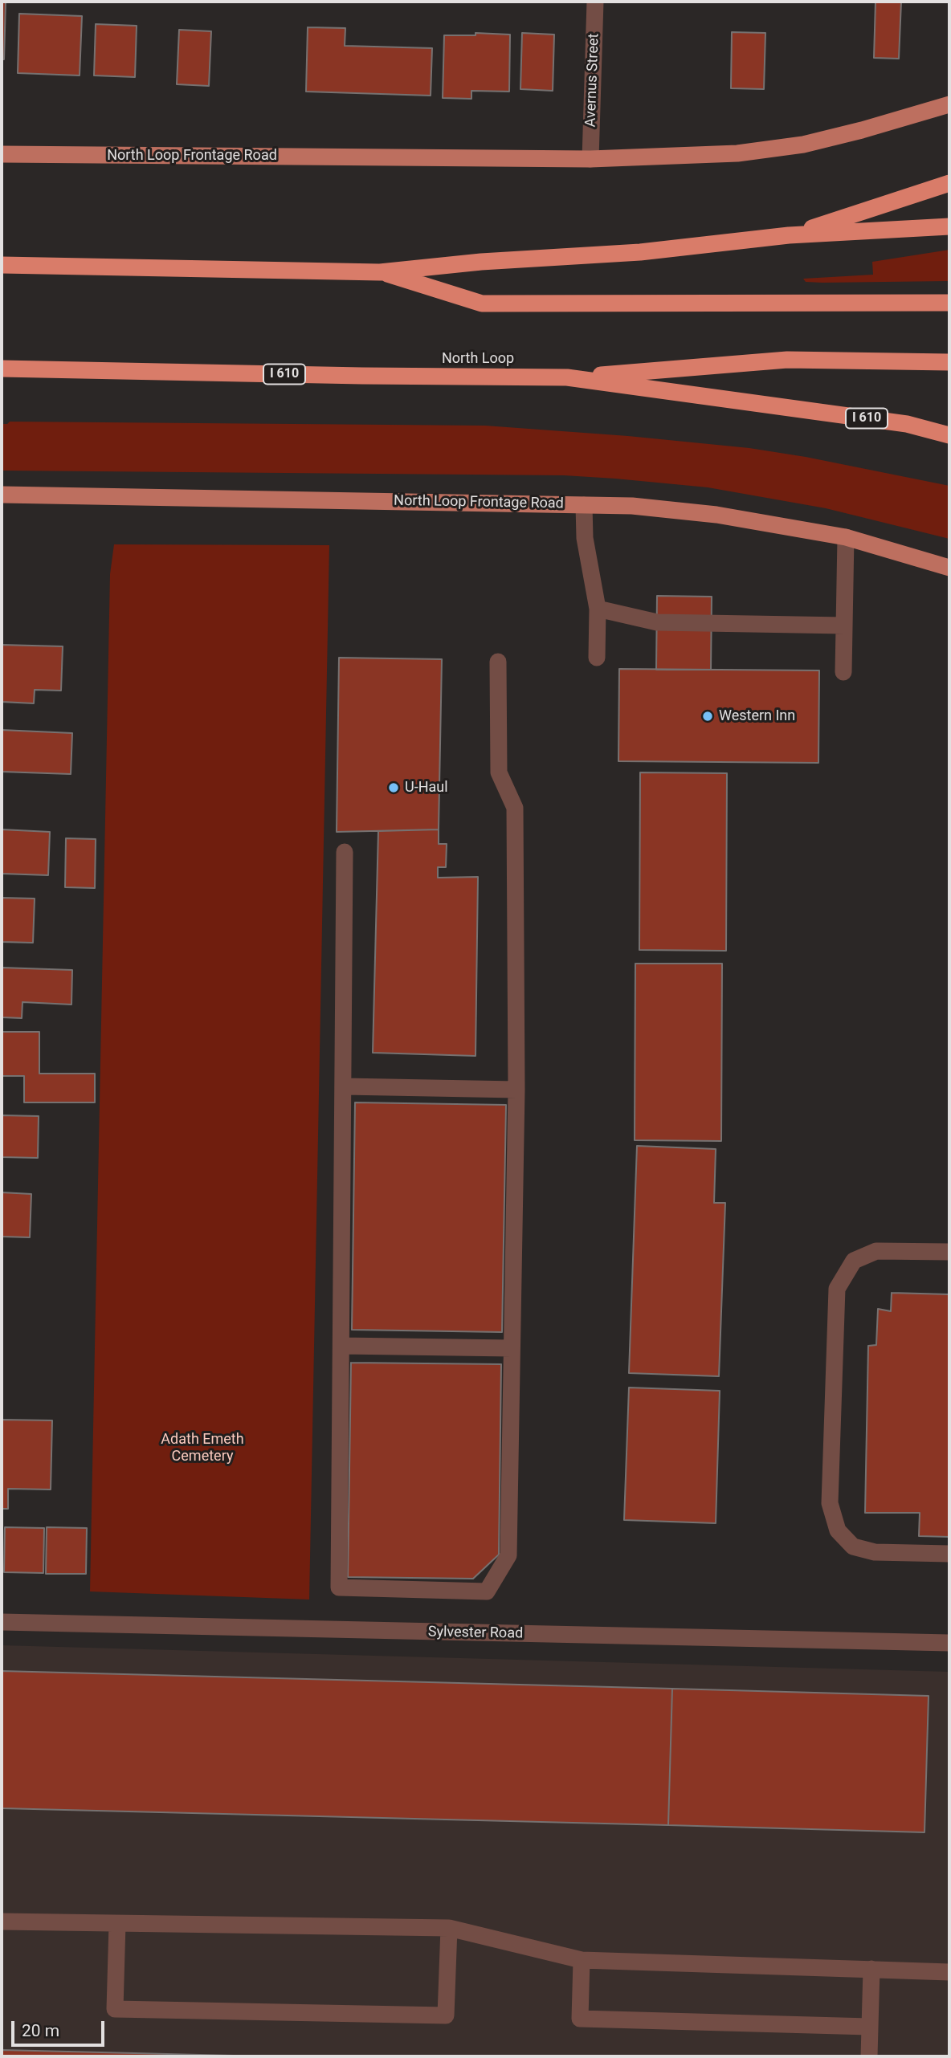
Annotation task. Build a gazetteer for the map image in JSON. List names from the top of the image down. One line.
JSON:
{"streets":{"highway":["North Loop","I 610"],"main road":["North Loop Frontage Road"],"street":["Avernus Street","Sylvester Road"]},"crossings":[["Avernus Street","North Loop Frontage Road"]],"parks":["Adath Emeth Cemetery"],"places":["Western Inn","U-Haul"],"scale_bar":"20 m"}
